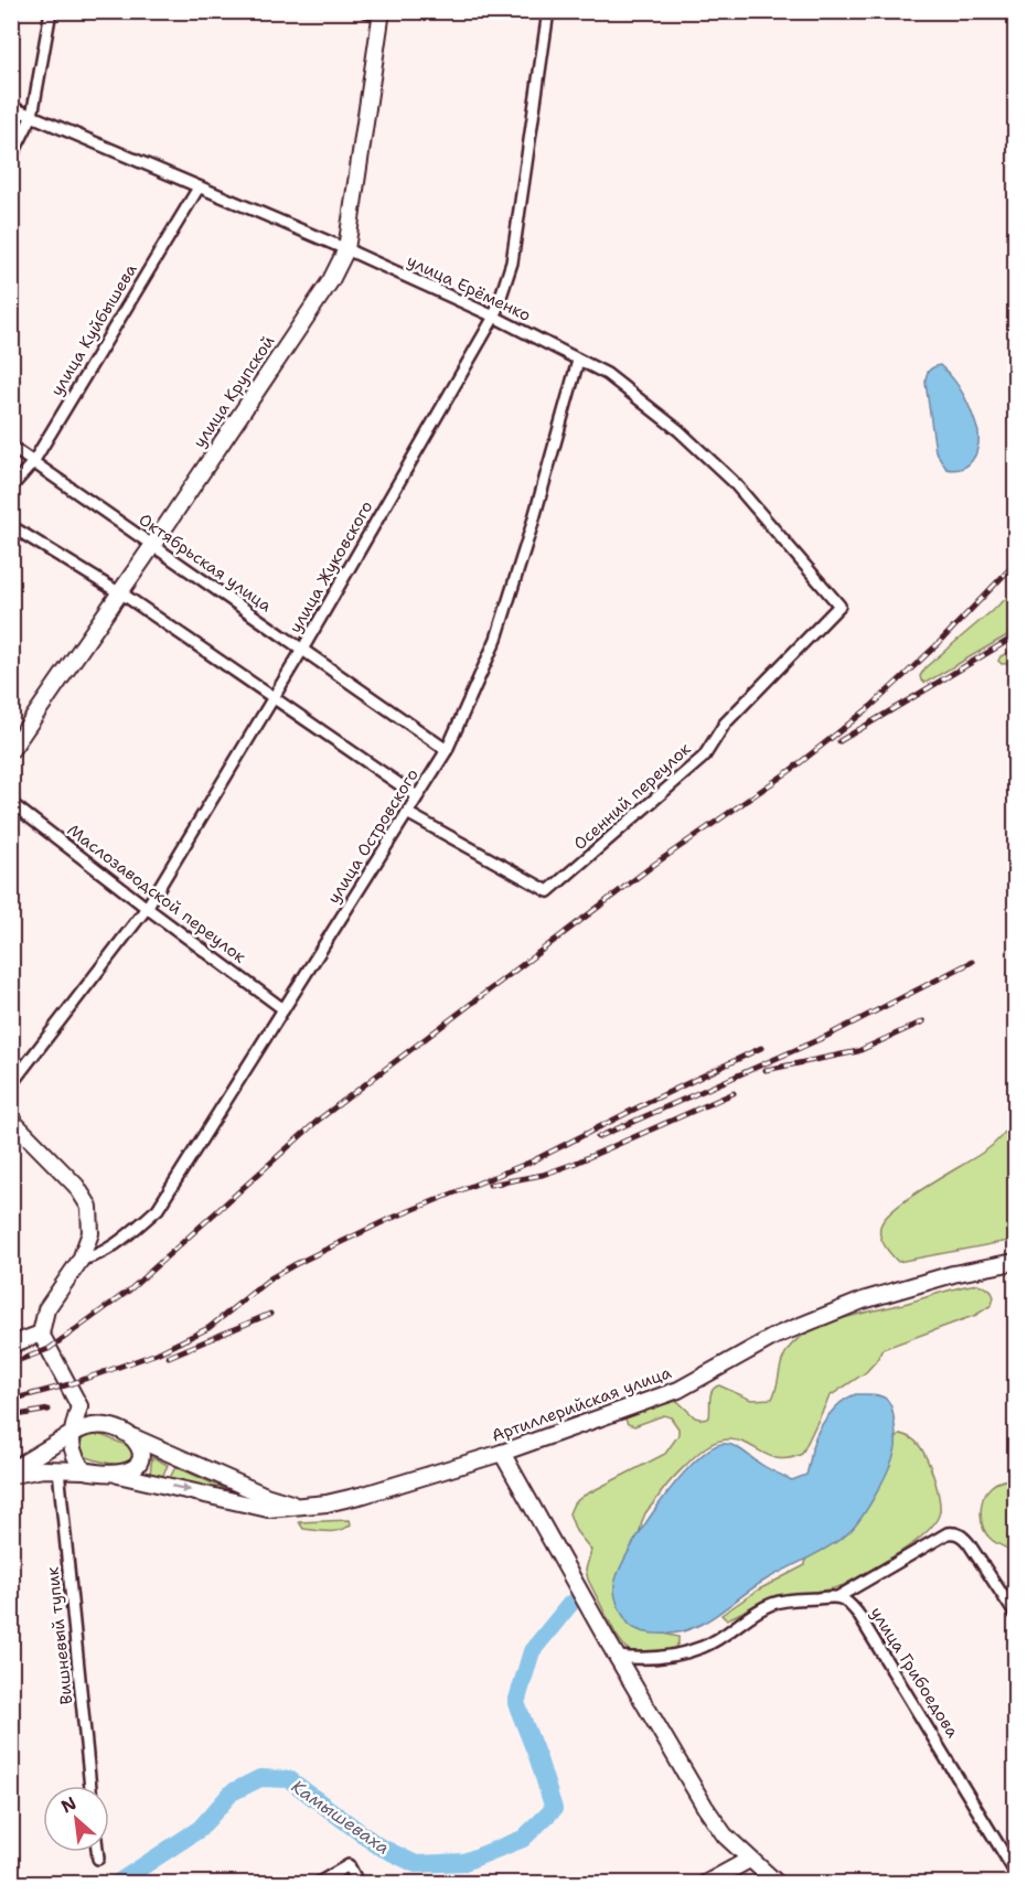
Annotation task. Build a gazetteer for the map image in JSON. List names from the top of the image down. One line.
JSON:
{"streets":{"main road":["улица Крупской","Артиллерийская улица"],"street":["улица Ерёменко","улица Куйбышева","Октябрьская улица","улица Жуковского","Осенний переулок","улица Островского","Маслозаводской переулок","Вишневый тупик","улица Грибоедова"]},"crossings":[["улица Ерёменко","улица Куйбышева"],["улица Ерёменко","улица Крупской"],["улица Ерёменко","улица Жуковского"],["улица Ерёменко","Осенний переулок"],["улица Ерёменко","улица Островского"],["улица Куйбышева","Октябрьская улица"],["улица Крупской","Октябрьская улица"],["Октябрьская улица","улица Жуковского"],["Октябрьская улица","улица Островского"],["улица Жуковского","Маслозаводской переулок"],["Осенний переулок","улица Островского"],["улица Островского","Маслозаводской переулок"],["Артиллерийская улица","Вишневый тупик"]],"water":["Камышеваха"],"north":"top left"}
